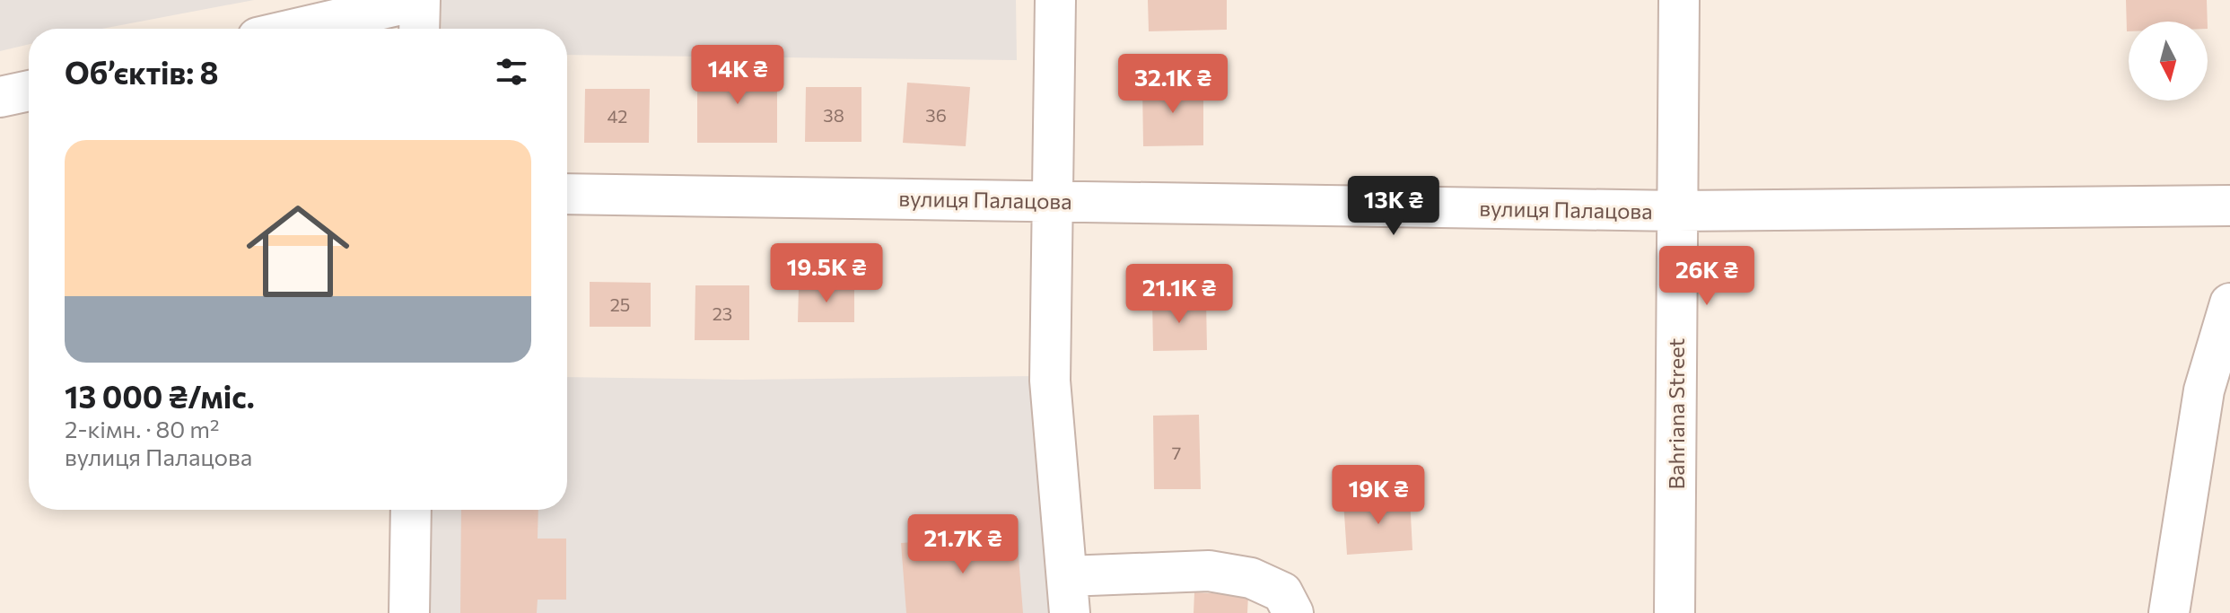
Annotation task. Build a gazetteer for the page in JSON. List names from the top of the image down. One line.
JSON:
{"streets":{"street":["вулиця Палацова","Bahriana Street"]},"crossings":[["вулиця Палацова","Bahriana Street"]],"house_numbers":["38","36","42","25","23","7"],"north":"bottom","page":{"heading":"Об’єктів: 8","price":["14K ₴","32.1K ₴","13K ₴","19.5K ₴","26K ₴","21.1K ₴","19K ₴","21.7K ₴"],"list":[{"name":"13 000 ₴/міс.","note":"2-кімн. · 80 m² · вулиця Палацова"}]}}
